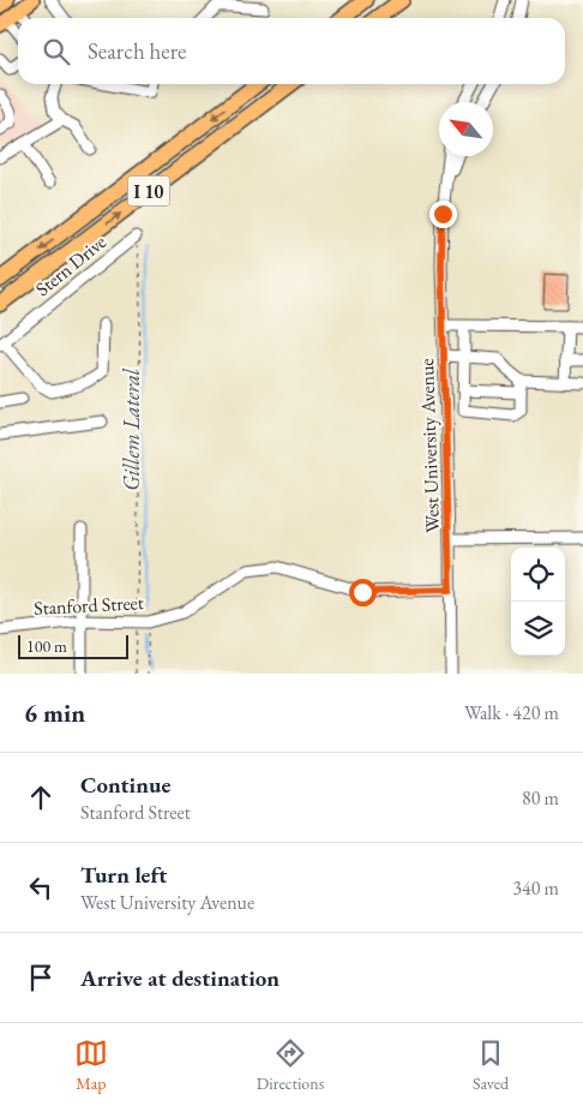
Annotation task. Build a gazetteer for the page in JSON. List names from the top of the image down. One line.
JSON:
{"streets":{"highway":["I 10"],"street":["Stern Drive","West University Avenue","Stanford Street"]},"crossings":[["West University Avenue","Stanford Street"]],"water":["Gillem Lateral"],"scale_bar":"100 m","north":"top left","page":{"search":"Search here","scale":"100 m","heading":["6 min","Walk · 420 m"],"list":[["Continue","Stanford Street","80 m"],["Turn left","West University Avenue","340 m"],"Arrive at destination"],"nav":["Map","Directions","Saved"]}}
